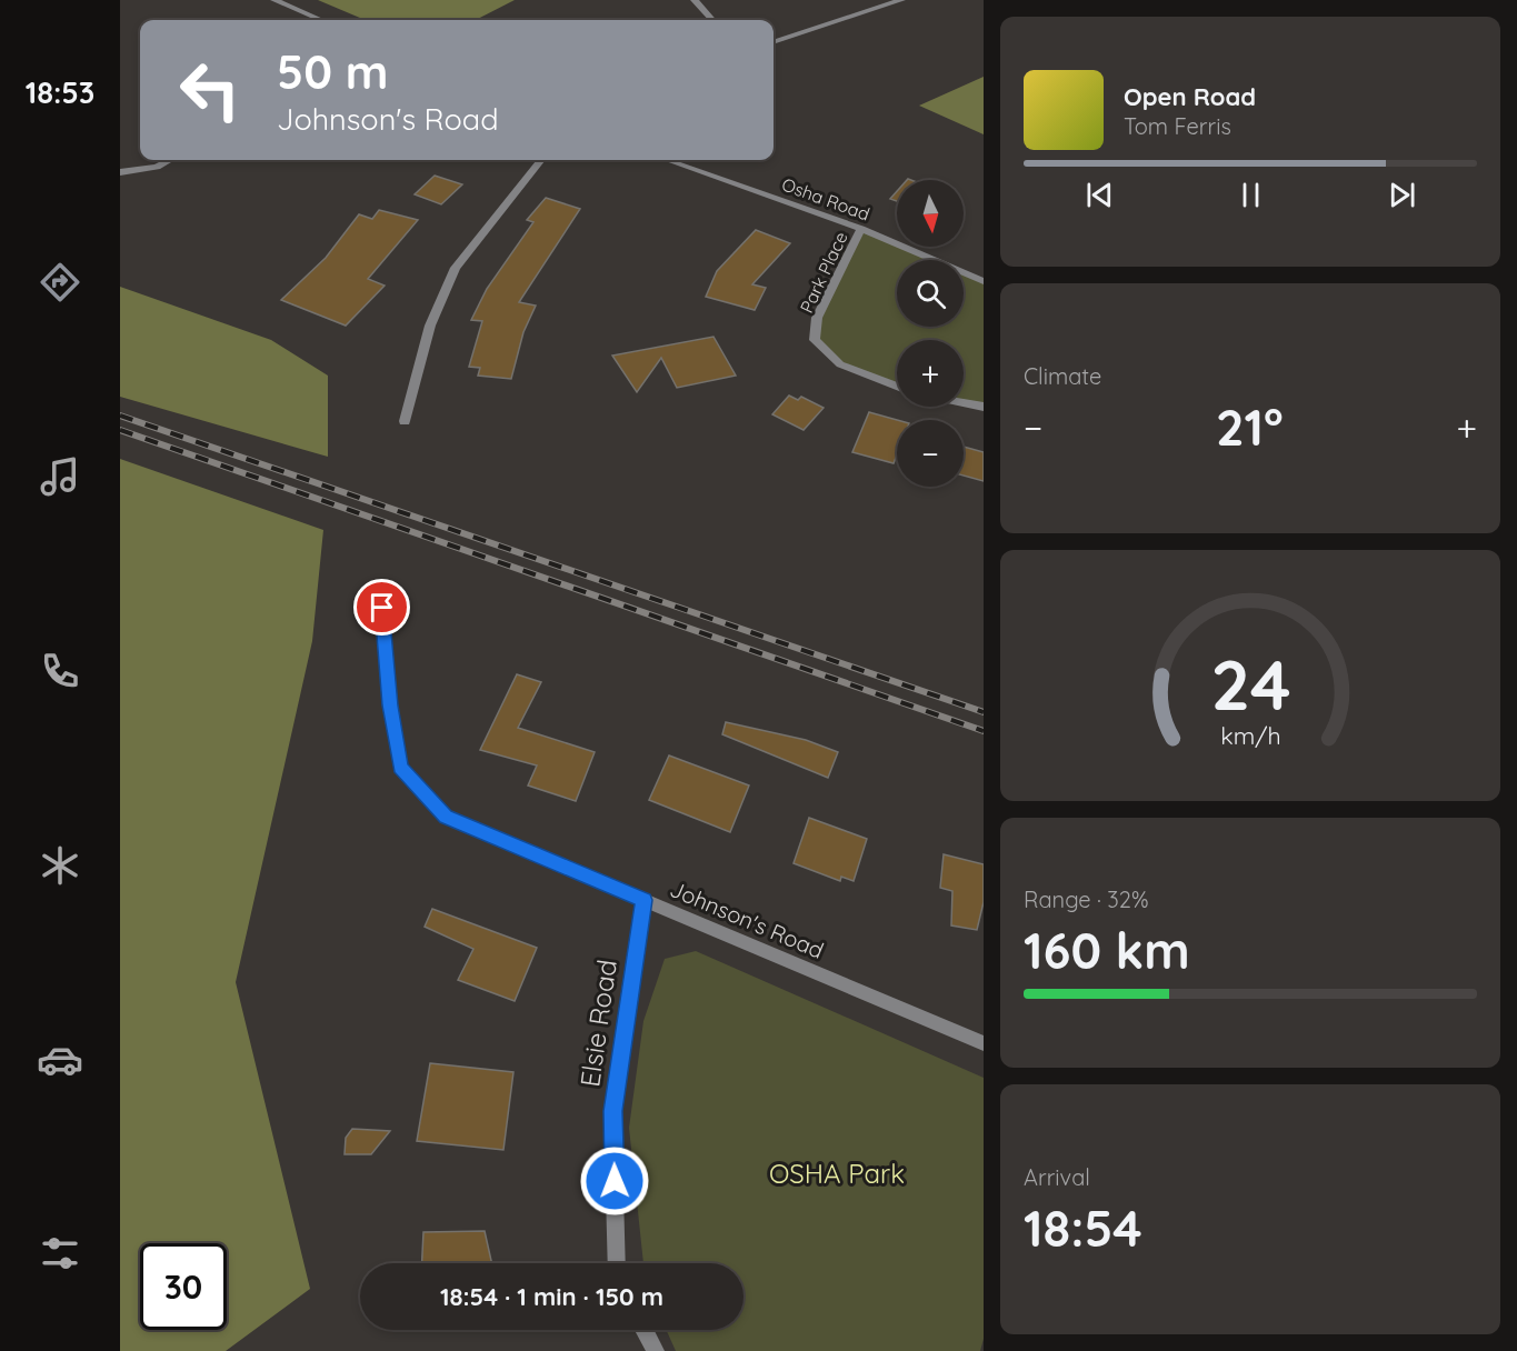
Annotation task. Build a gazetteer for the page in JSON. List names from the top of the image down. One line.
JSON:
{"streets":{"street":["Osha Road","Park Place","Johnson's Road","Elsie Road"]},"crossings":[["Osha Road","Park Place"],["Johnson's Road","Elsie Road"]],"parks":["OSHA Park"],"north":"bottom","page":{"tabs":"18:53","turn":["50 m","Johnson's Road"],"song":["Open Road","Tom Ferris"],"map_buttons":["+","−"],"tile":["Climate",["Range · 32%","160 km"],["Arrival","18:54"]],"heat":["−","21°","+"],"limit":"30","trip":"18:54 · 1 min · 150 m","gauge":["24","km/h"]}}
